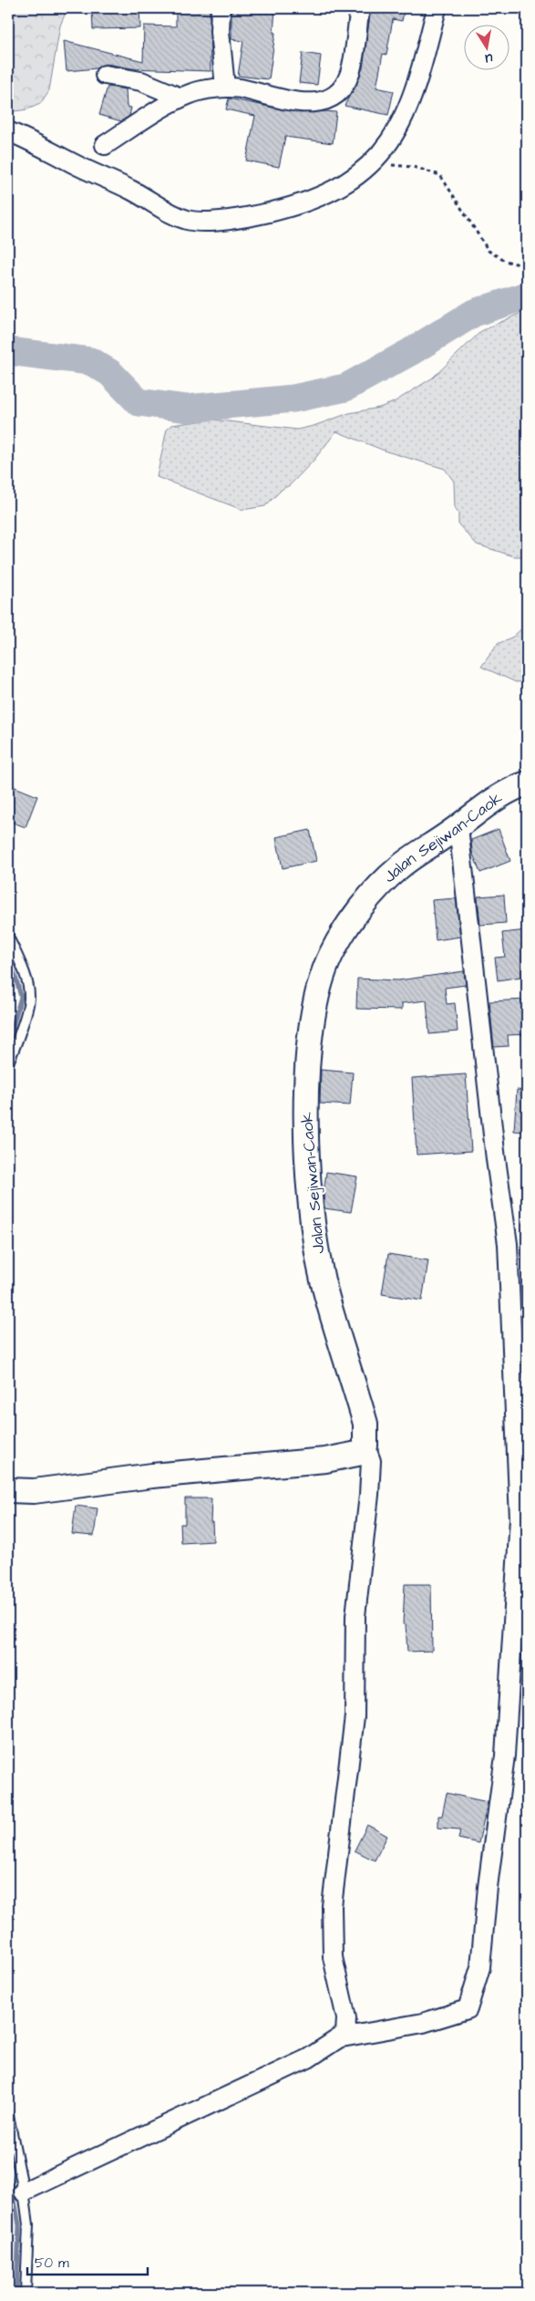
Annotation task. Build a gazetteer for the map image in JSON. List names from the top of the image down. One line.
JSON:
{"streets":{"street":["Jalan Sejiwan-Caok"]},"scale_bar":"50 m","north":"bottom"}
